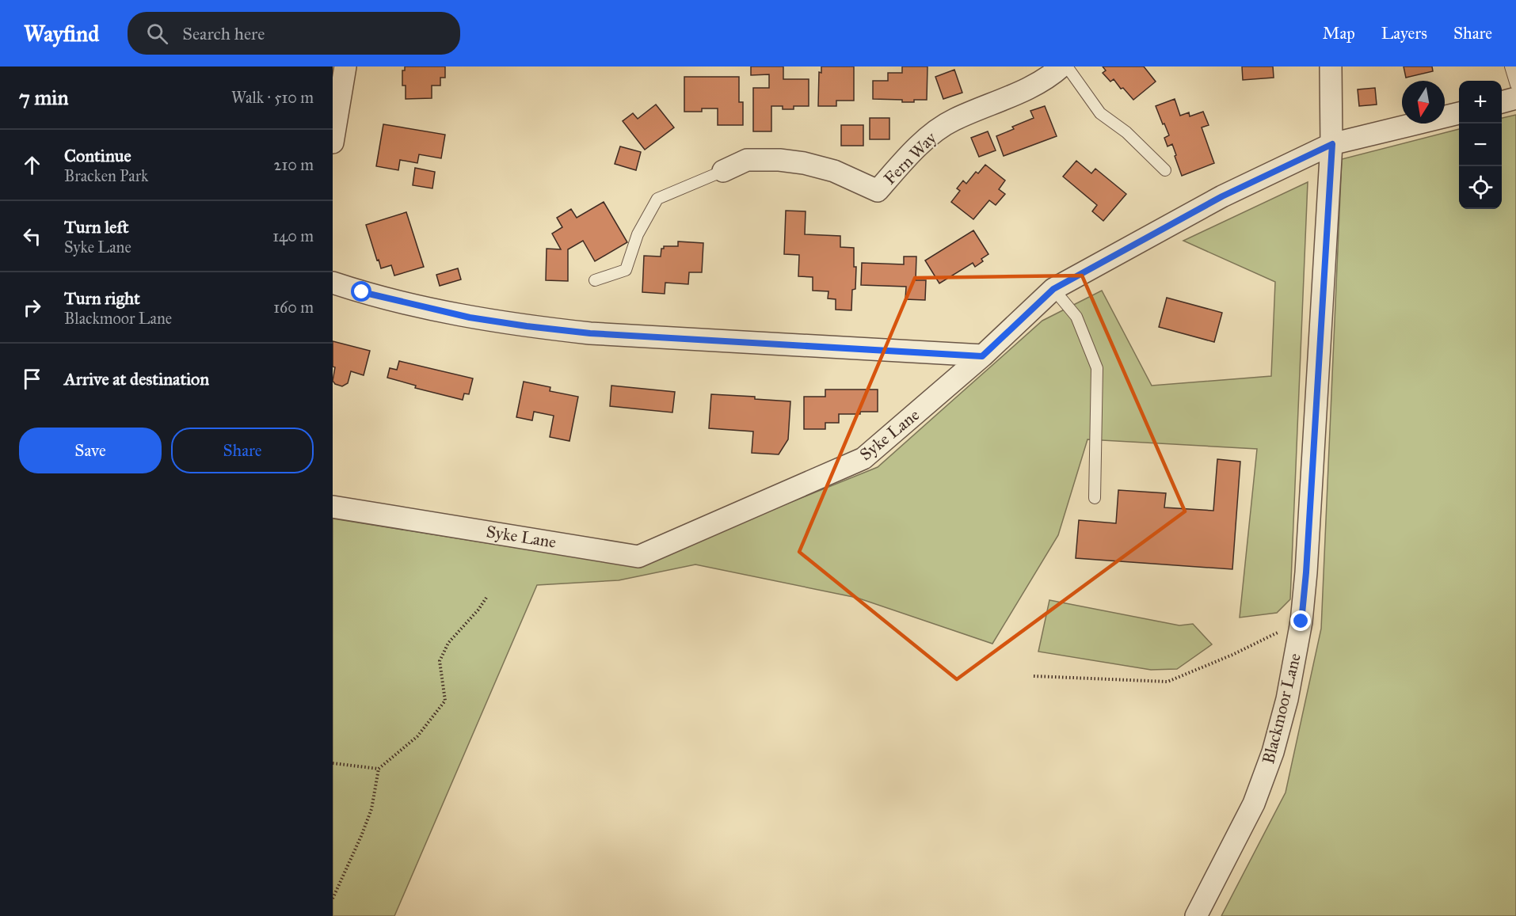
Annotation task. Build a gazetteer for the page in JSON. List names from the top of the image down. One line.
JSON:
{"streets":{"street":["Fern Way","Syke Lane","Blackmoor Lane"]},"crossings":[["Syke Lane","Blackmoor Lane"]],"north":"bottom","page":{"header":"Wayfind","search":"Search here","nav":["Map","Layers","Share"],"heading":["7 min","Walk · 510 m"],"map_buttons":["+","−"],"list":[["Continue","Bracken Park","210 m"],["Turn left","Syke Lane","140 m"],["Turn right","Blackmoor Lane","160 m"],"Arrive at destination"],"buttons":["Save","Share"]}}
